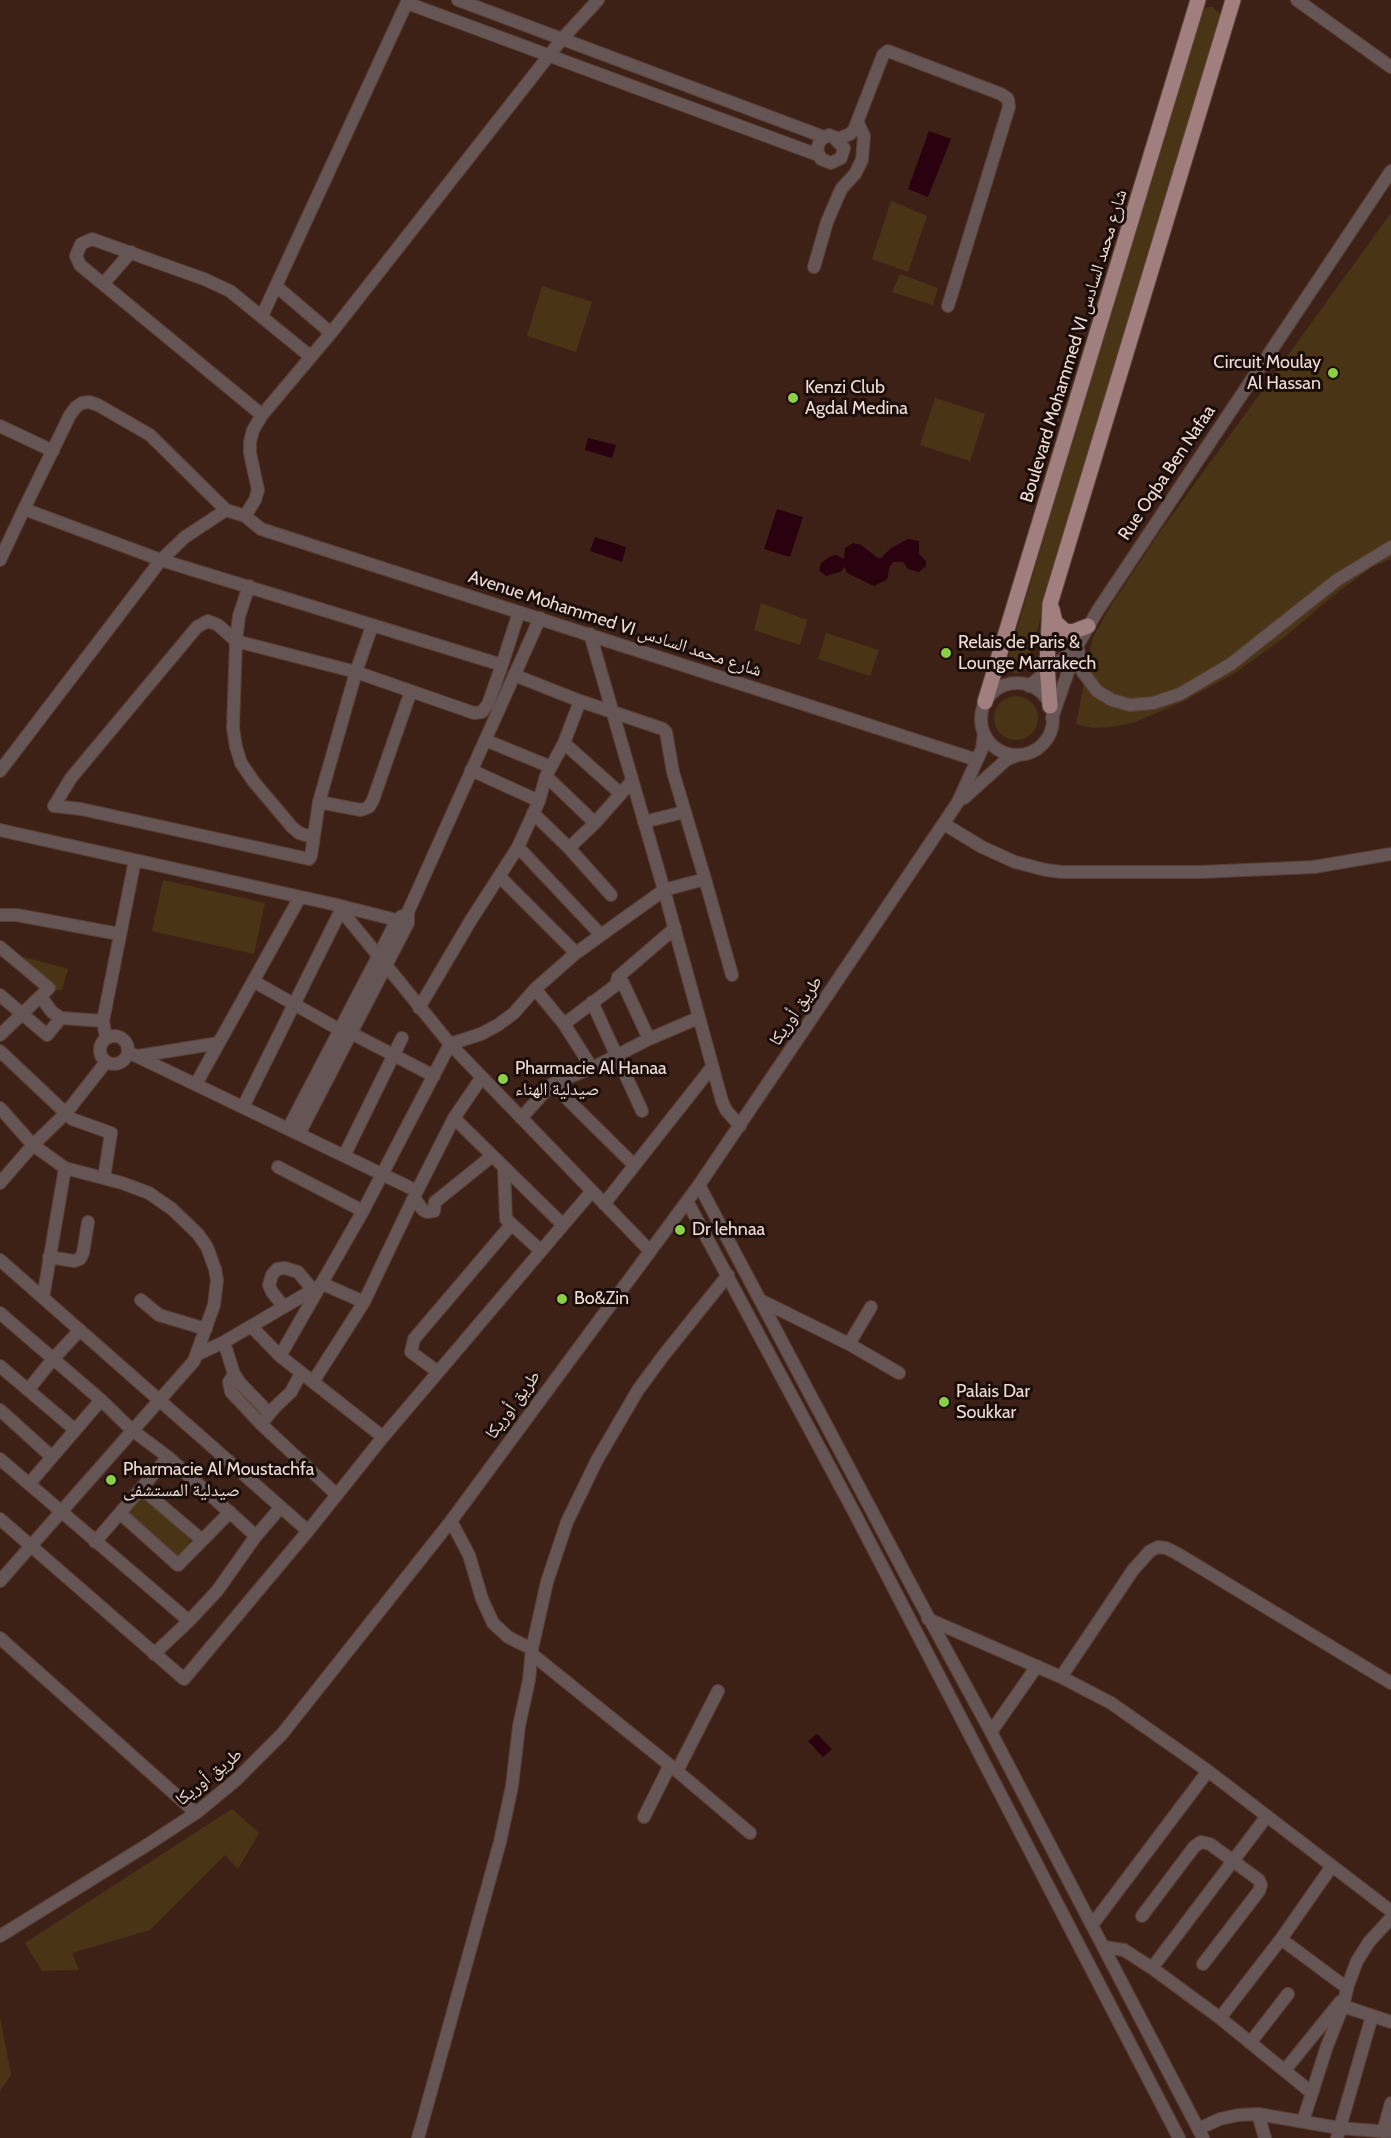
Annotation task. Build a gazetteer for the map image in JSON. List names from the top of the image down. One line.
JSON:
{"streets":{"main road":["Boulevard Mohammed VI شارع محمد السادس"],"street":["Rue Oqba Ben Nafaa","Avenue Mohammed VI شارع محمد السادس","طريق أوريكا"]},"crossings":[["Boulevard Mohammed VI شارع محمد السادس","Rue Oqba Ben Nafaa"],["Boulevard Mohammed VI شارع محمد السادس","طريق أوريكا"],["Rue Oqba Ben Nafaa","طريق أوريكا"],["Avenue Mohammed VI شارع محمد السادس","طريق أوريكا"]],"places":["Circuit Moulay Al Hassan","Kenzi Club Agdal Medina","Relais de Paris & Lounge Marrakech","Pharmacie Al Hanaa صيدلية الهناء","Dr lehnaa","Bo&Zin","Palais Dar Soukkar","Pharmacie Al Moustachfa صيدلية المستشفى"]}
